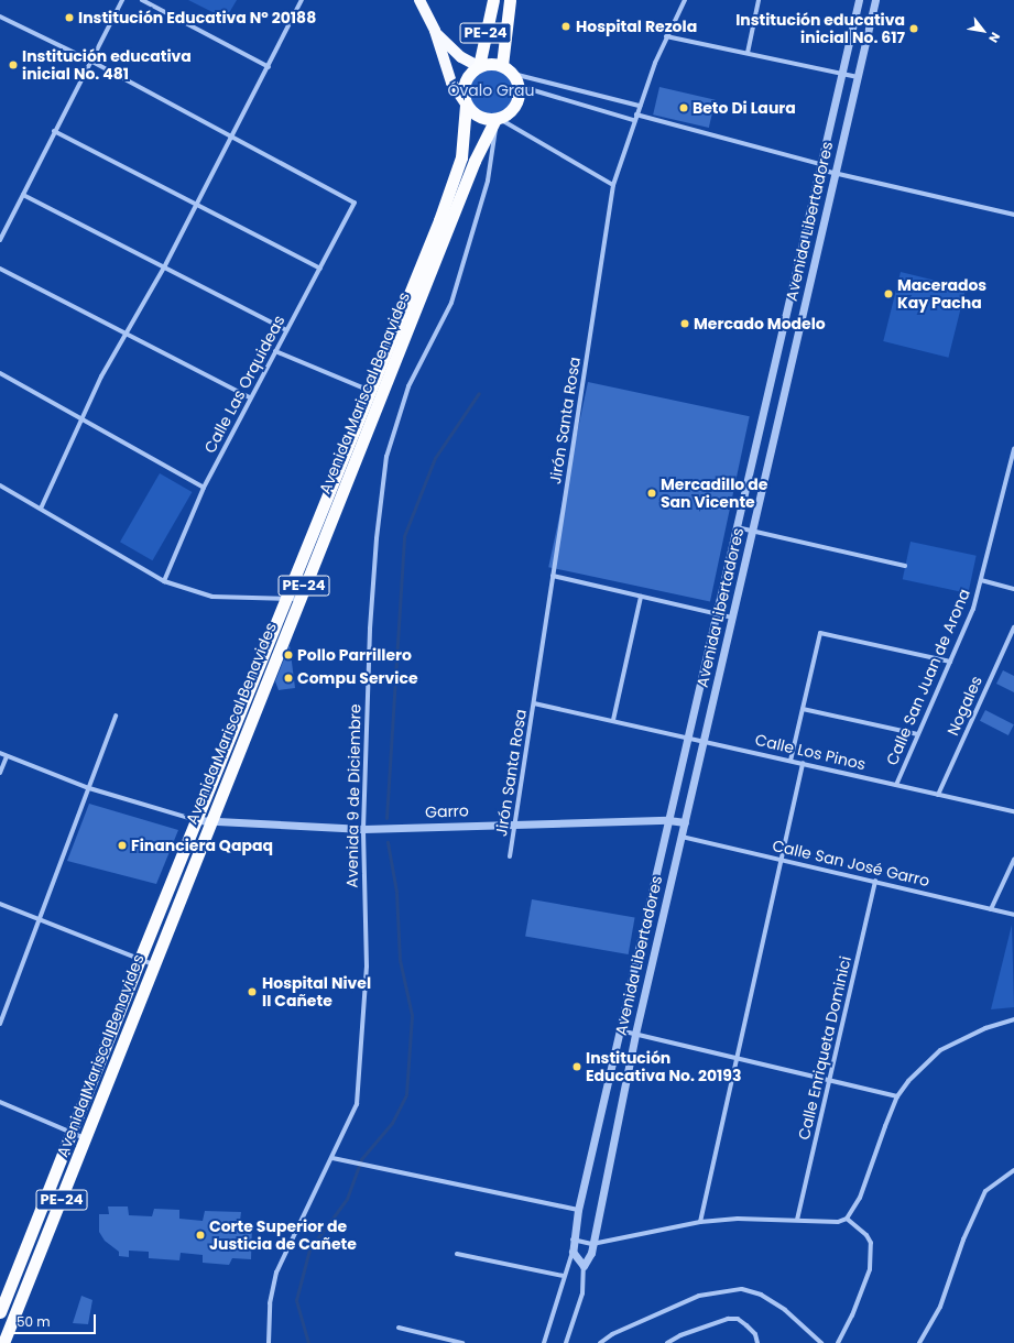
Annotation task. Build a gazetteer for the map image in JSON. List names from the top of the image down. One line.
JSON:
{"streets":{"highway":["PE-24","Avenida Mariscal Benavides"],"street":["Avenida Libertadores","Calle Las Orquideas","Jirón Santa Rosa","Calle San Juan de Arona","Nogales","Calle Los Pinos","Avenida 9 de Diciembre","Garro","Calle San José Garro","Calle Enriqueta Dominici"]},"crossings":[["PE-24","Avenida Mariscal Benavides"],["PE-24","Avenida 9 de Diciembre"],["Avenida Libertadores","Calle Los Pinos"],["Avenida Libertadores","Garro"],["Avenida Libertadores","Calle San José Garro"],["Avenida Mariscal Benavides","Avenida 9 de Diciembre"],["Avenida Mariscal Benavides","Garro"],["Jirón Santa Rosa","Calle Los Pinos"],["Jirón Santa Rosa","Garro"],["Calle San Juan de Arona","Calle Los Pinos"],["Nogales","Calle Los Pinos"],["Avenida 9 de Diciembre","Garro"],["Calle San José Garro","Calle Enriqueta Dominici"]],"parks":["Óvalo Grau"],"places":["Institución Educativa Nº 20188","Hospital Rezola","Institución educativa inicial No. 617","Institución educativa inicial No. 481","Beto Di Laura","Macerados Kay Pacha","Mercado Modelo","Mercadillo de San Vicente","Pollo Parrillero","Compu Service","Financiera Qapaq","Hospital Nivel II Cañete","Institución Educativa No. 20193","Corte Superior de Justicia de Cañete"],"scale_bar":"50 m","north":"bottom right"}
